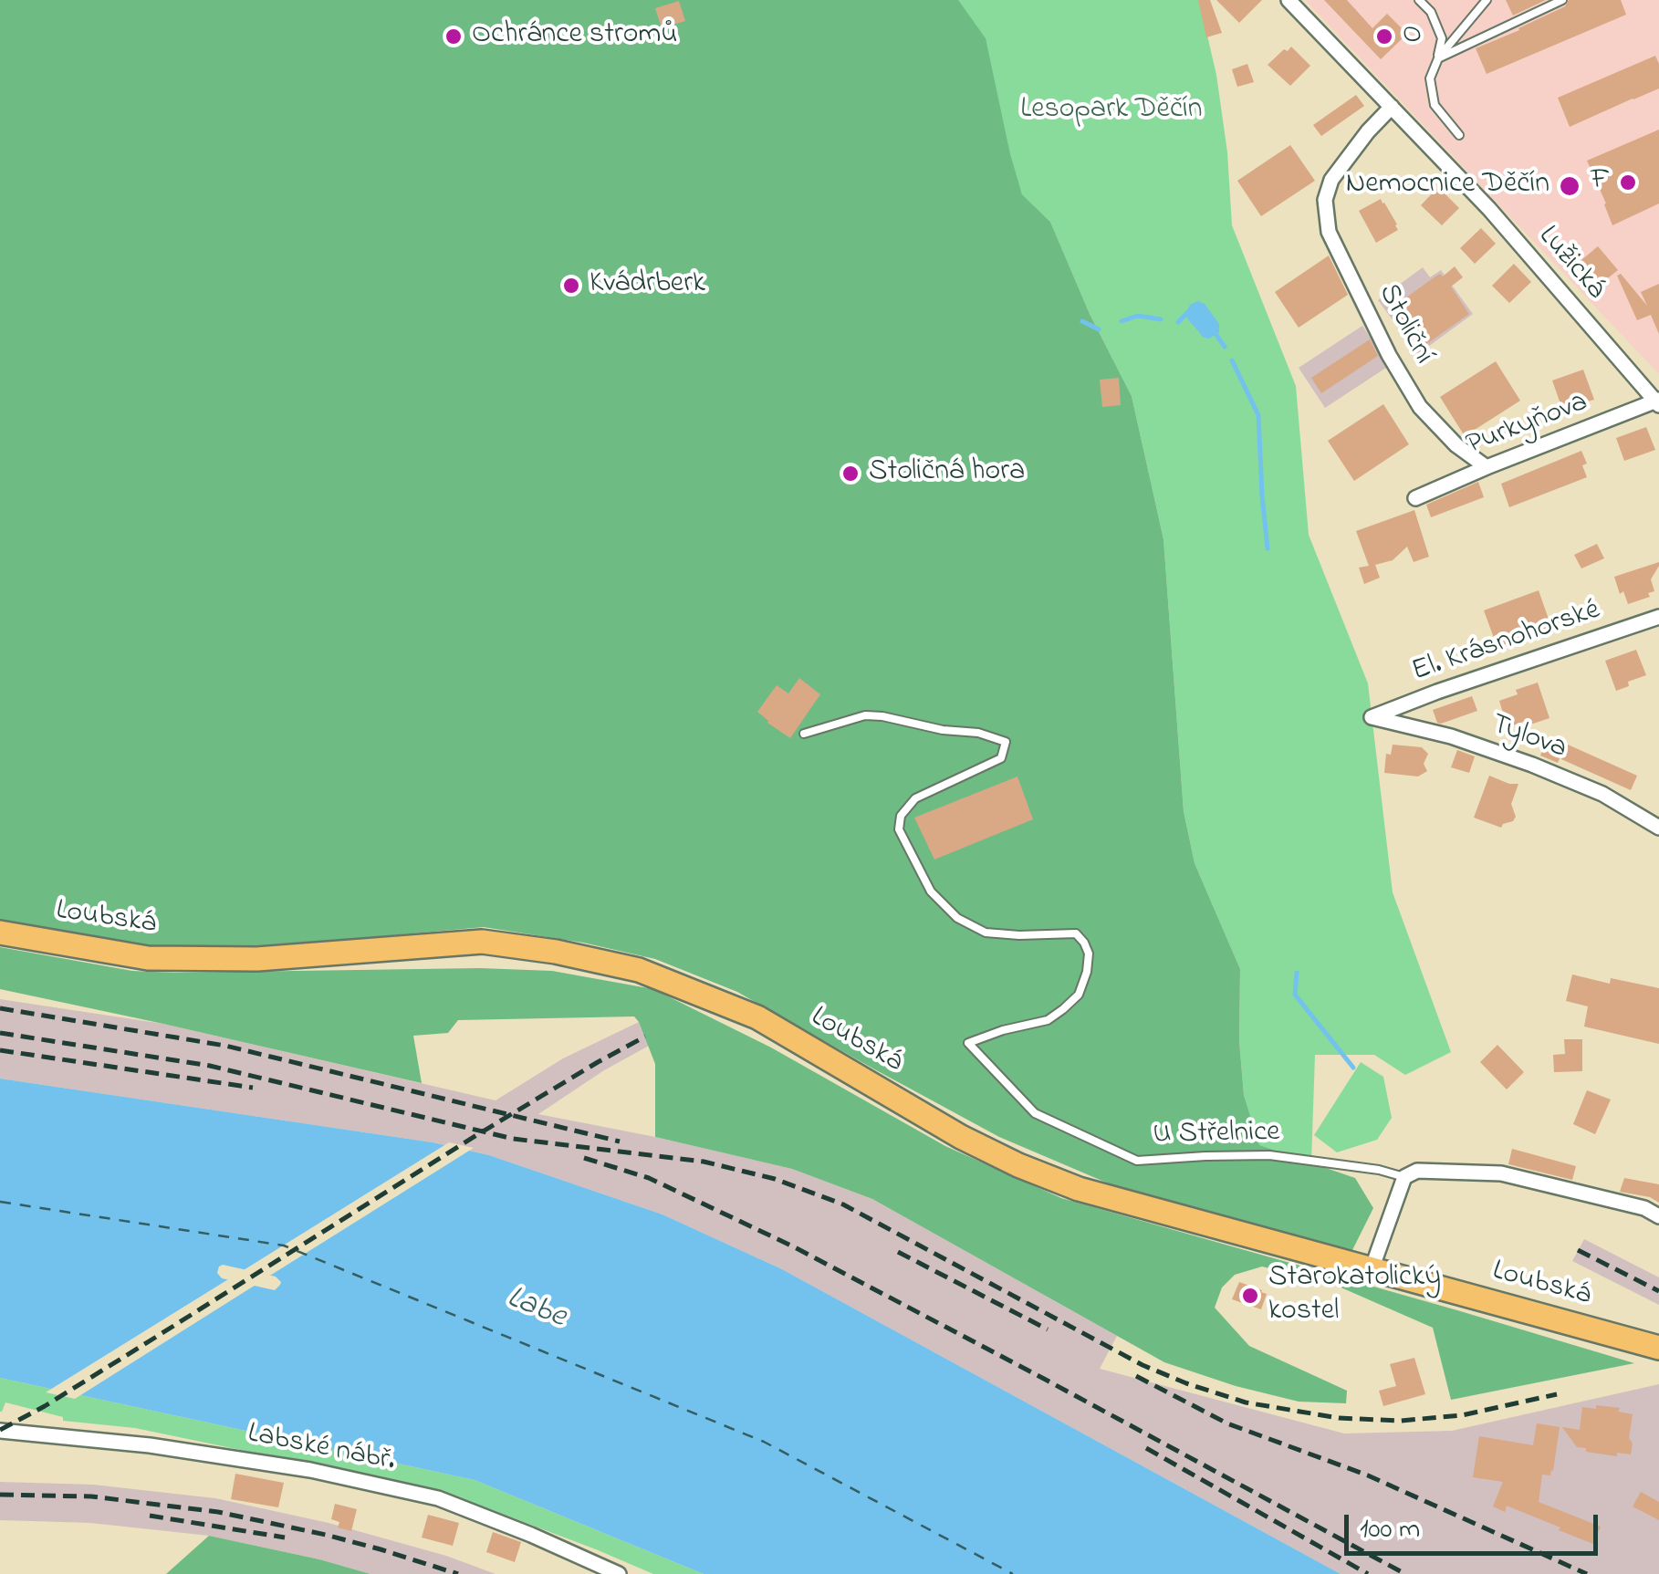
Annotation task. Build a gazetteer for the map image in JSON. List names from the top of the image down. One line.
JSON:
{"streets":{"main road":["Loubská"],"street":["Lužická","Stoliční","Purkyňova","El. Krásnohorské","Tylova","U Střelnice","Labské nábř."]},"crossings":[["Lužická","Stoliční"],["Lužická","Purkyňova"],["Stoliční","Purkyňova"],["El. Krásnohorské","Tylova"]],"water":["Labe"],"parks":["Lesopark Děčín"],"places":["Ochránce stromů","O","F","Nemocnice Děčín","Kvádrberk","Stoličná hora","Starokatolický kostel"],"scale_bar":"100 m"}
